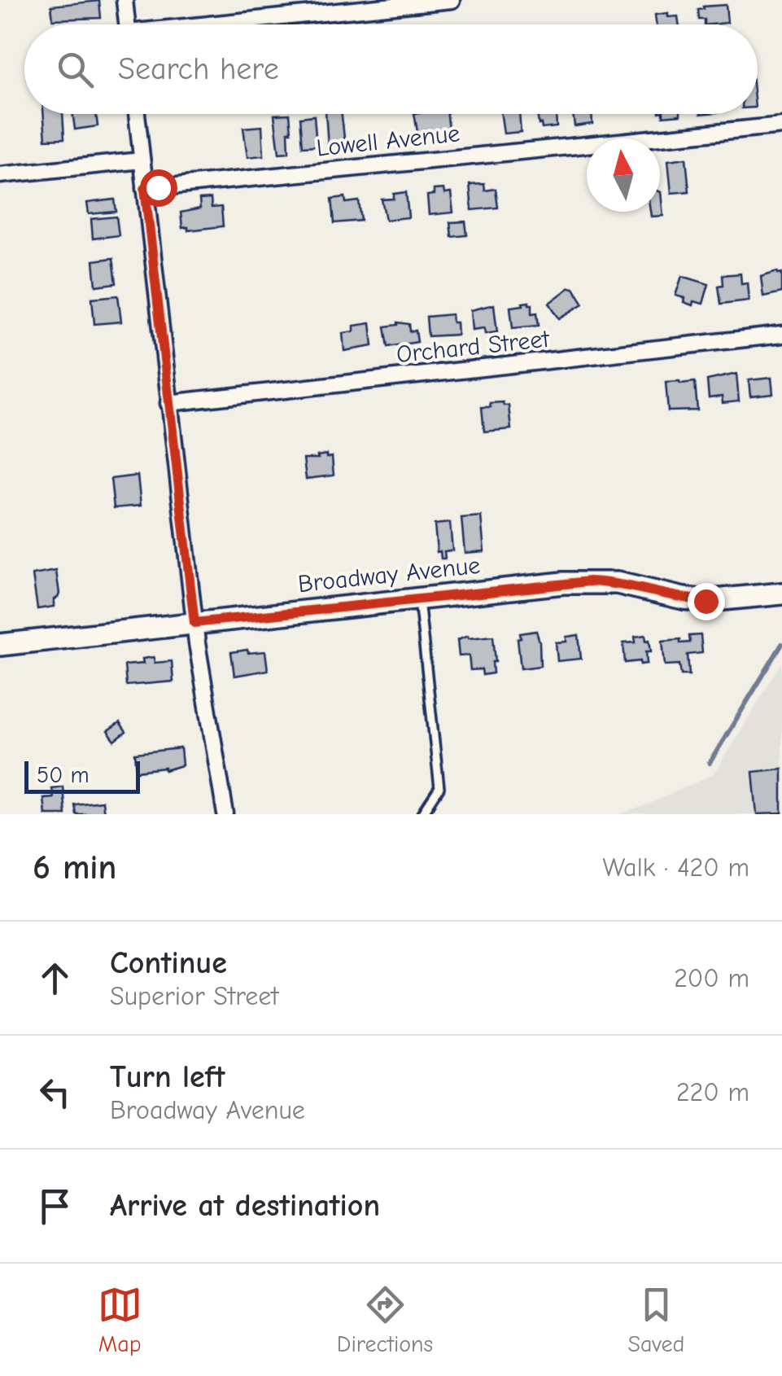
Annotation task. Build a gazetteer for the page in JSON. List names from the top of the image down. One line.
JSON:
{"streets":{"street":["Lowell Avenue","Orchard Street","Broadway Avenue"]},"scale_bar":"50 m","north":"top","page":{"search":"Search here","scale":"50 m","heading":["6 min","Walk · 420 m"],"list":[["Continue","Superior Street","200 m"],["Turn left","Broadway Avenue","220 m"],"Arrive at destination"],"nav":["Map","Directions","Saved"]}}
